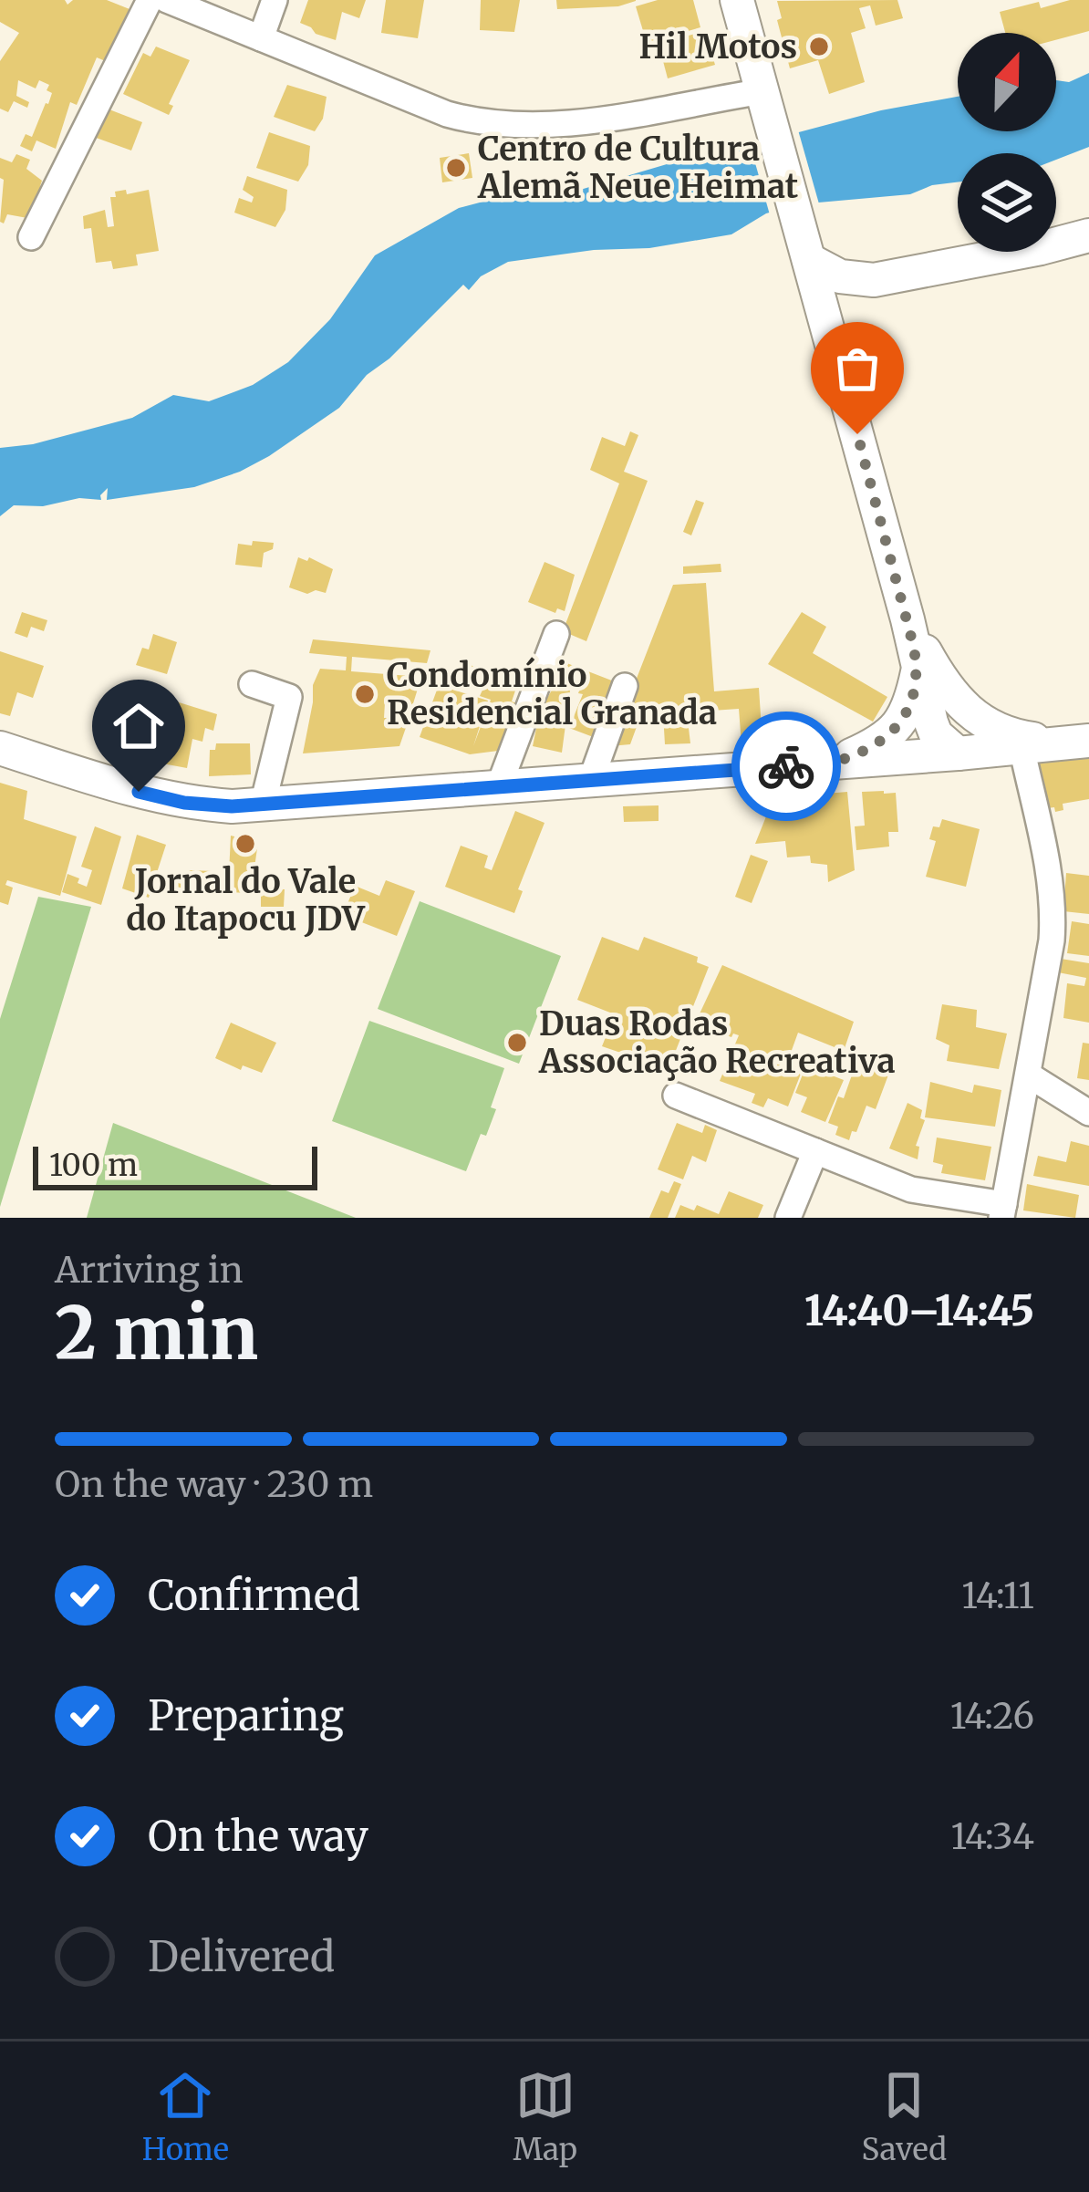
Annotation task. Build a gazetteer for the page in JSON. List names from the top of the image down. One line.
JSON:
{"places":["Hil Motos","Centro de Cultura Alemã Neue Heimat","Condomínio Residencial Granada","Jornal do Vale do Itapocu JDV","Duas Rodas Associação Recreativa"],"scale_bar":"100 m","north":"top","page":{"scale":"100 m","heading":["2 min","Arriving in","14:40–14:45"],"bar":"On the way · 230 m","list":[["Confirmed","14:11"],["Preparing","14:26"],["On the way","14:34"],"Delivered"],"tabs":["Home","Map","Saved"]}}
